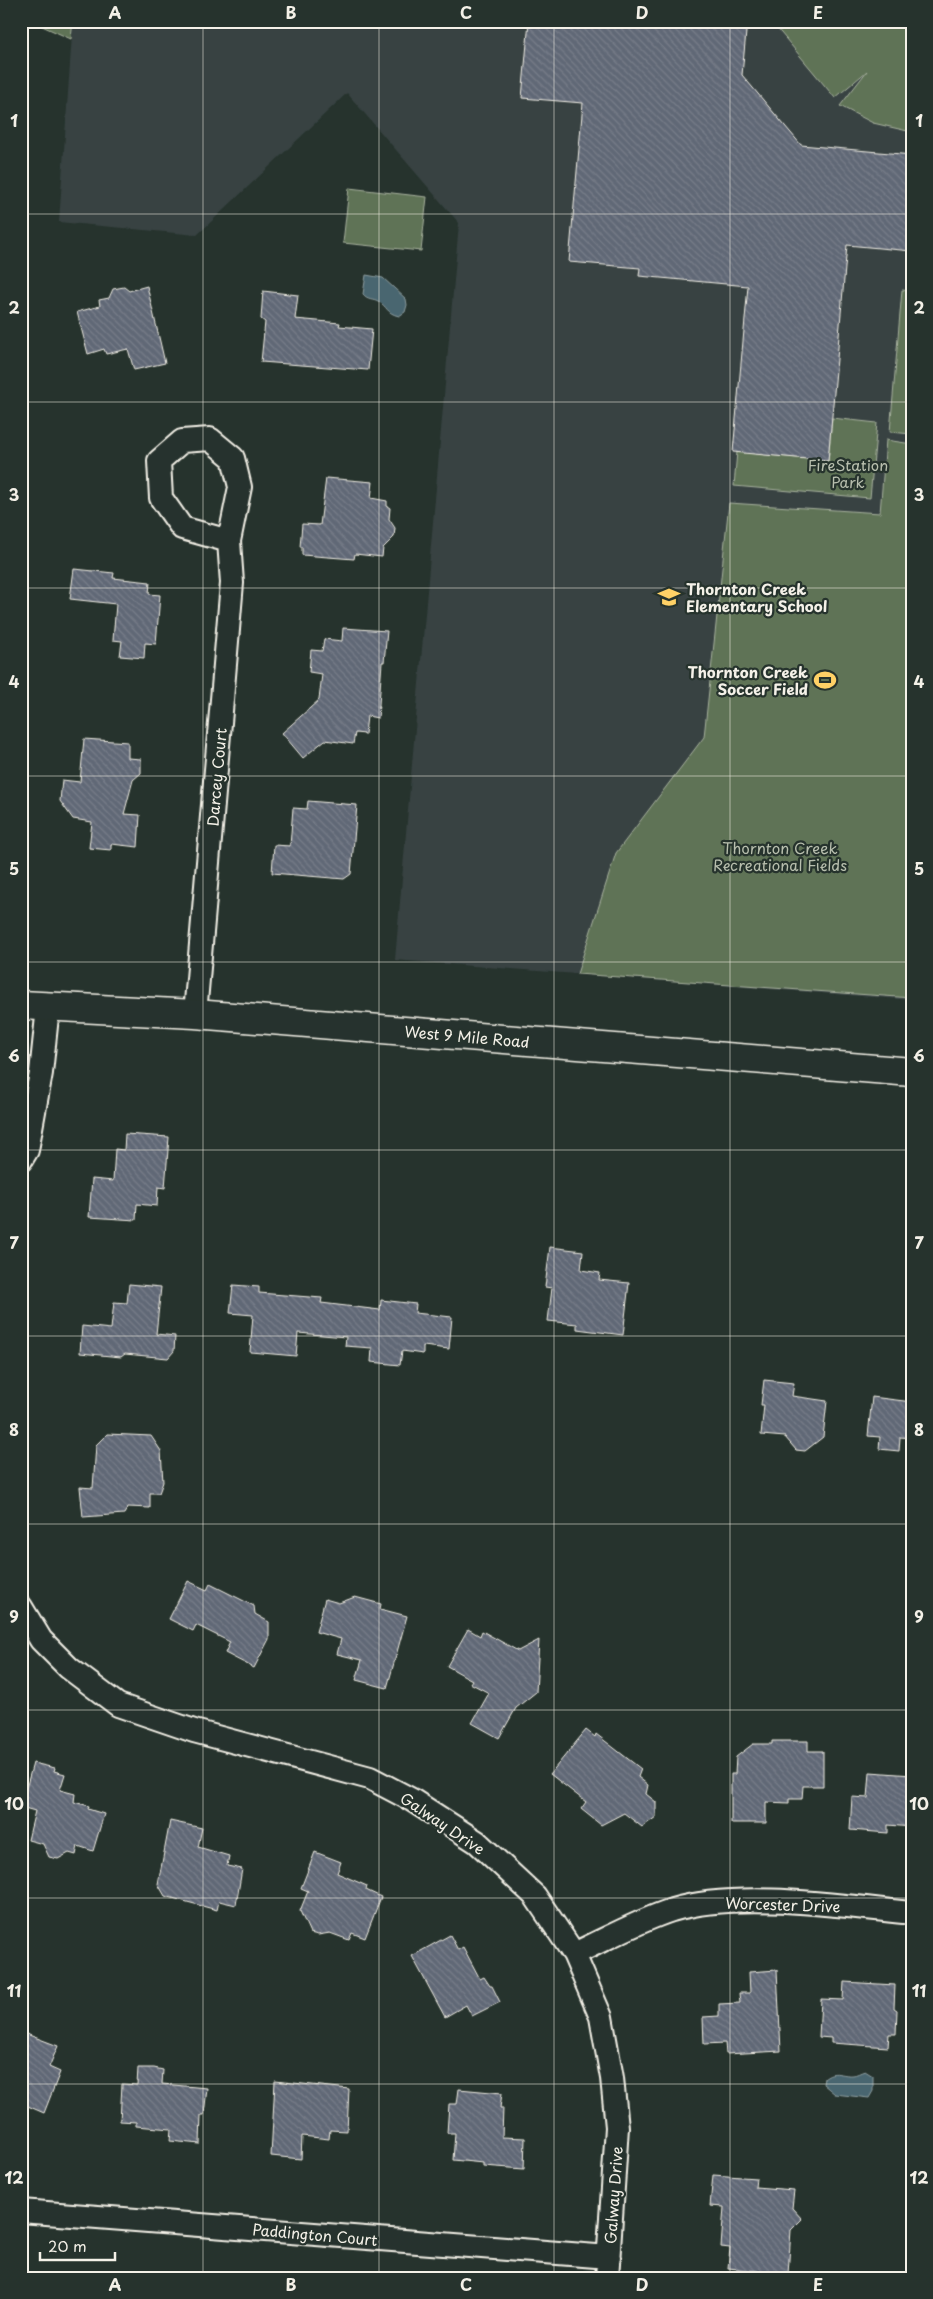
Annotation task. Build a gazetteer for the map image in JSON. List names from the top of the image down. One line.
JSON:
{"streets":{"street":["Darcey Court","West 9 Mile Road","Galway Drive","Worcester Drive","Paddington Court"]},"crossings":[["Darcey Court","West 9 Mile Road"],["Galway Drive","Worcester Drive"],["Galway Drive","Paddington Court"]],"parks":["FireStation Park","Thornton Creek Recreational Fields"],"places":{"school or university":["Thornton Creek Elementary School"],"sports":["Thornton Creek Soccer Field"]},"scale_bar":"20 m","grid":{"columns":["A","B","C","D","E"],"rows":["1","2","3","4","5","6","7","8","9","10","11","12"]}}
